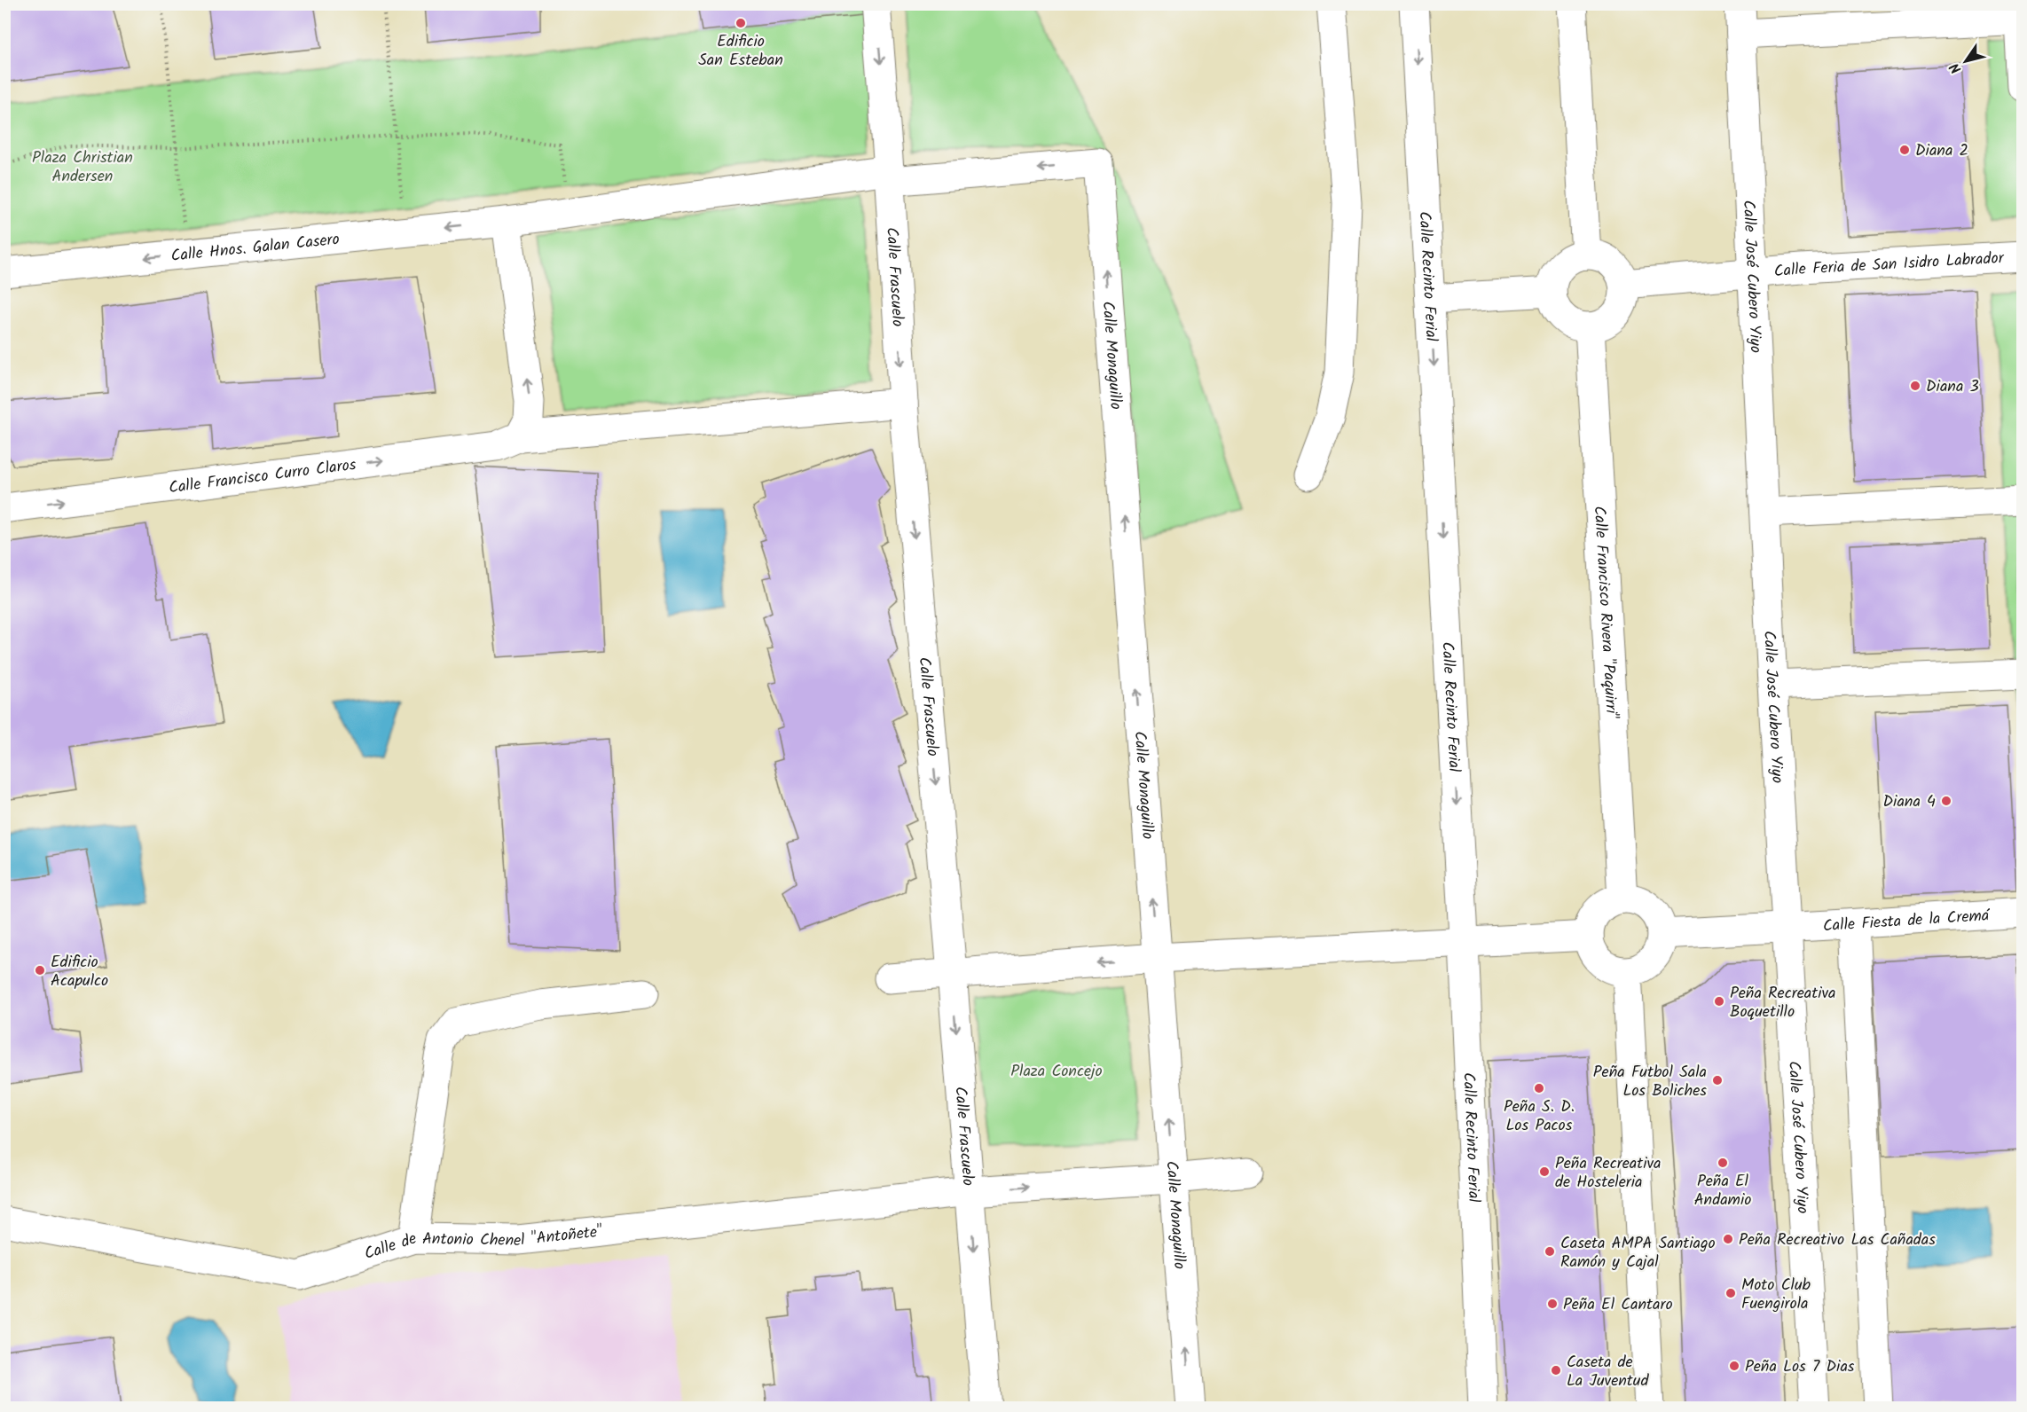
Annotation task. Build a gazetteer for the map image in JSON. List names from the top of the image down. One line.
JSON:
{"streets":{"street":["Calle Hnos. Galan Casero","Calle Feria de San Isidro Labrador","Calle Recinto Ferial","Calle José Cubero Yiyo","Calle Frascuelo","Calle Monaguillo","Calle Francisco Curro Claros","Calle Francisco Rivera \"Paquirri\"","Calle Fiesta de la Cremá","Calle de Antonio Chenel \"Antoñete\""]},"crossings":[["Calle Hnos. Galan Casero","Calle Frascuelo"],["Calle Hnos. Galan Casero","Calle Monaguillo"],["Calle Feria de San Isidro Labrador","Calle José Cubero Yiyo"],["Calle Feria de San Isidro Labrador","Calle Francisco Rivera \"Paquirri\""],["Calle José Cubero Yiyo","Calle Fiesta de la Cremá"],["Calle Frascuelo","Calle Francisco Curro Claros"],["Calle Frascuelo","Calle de Antonio Chenel \"Antoñete\""],["Calle Monaguillo","Calle de Antonio Chenel \"Antoñete\""],["Calle Francisco Rivera \"Paquirri\"","Calle Fiesta de la Cremá"]],"one_way":["Calle Hnos. Galan Casero","Calle Frascuelo","Calle Monaguillo","Calle Francisco Curro Claros"],"parks":["Plaza Christian Andersen","Plaza Concejo"],"places":["Edificio San Esteban","Diana 2","Diana 3","Diana 4","Edificio Acapulco","Peña Recreativa Boquetillo","Peña Futbol Sala Los Boliches","Peña S. D. Los Pacos","Peña El Andamio","Peña Recreativa de Hosteleria","Peña Recreativo Las Cañadas","Caseta AMPA Santiago Ramón y Cajal","Moto Club Fuengirola","Peña El Cantaro","Peña Los 7 Dias","Caseta de La Juventud"],"north":"bottom left"}
